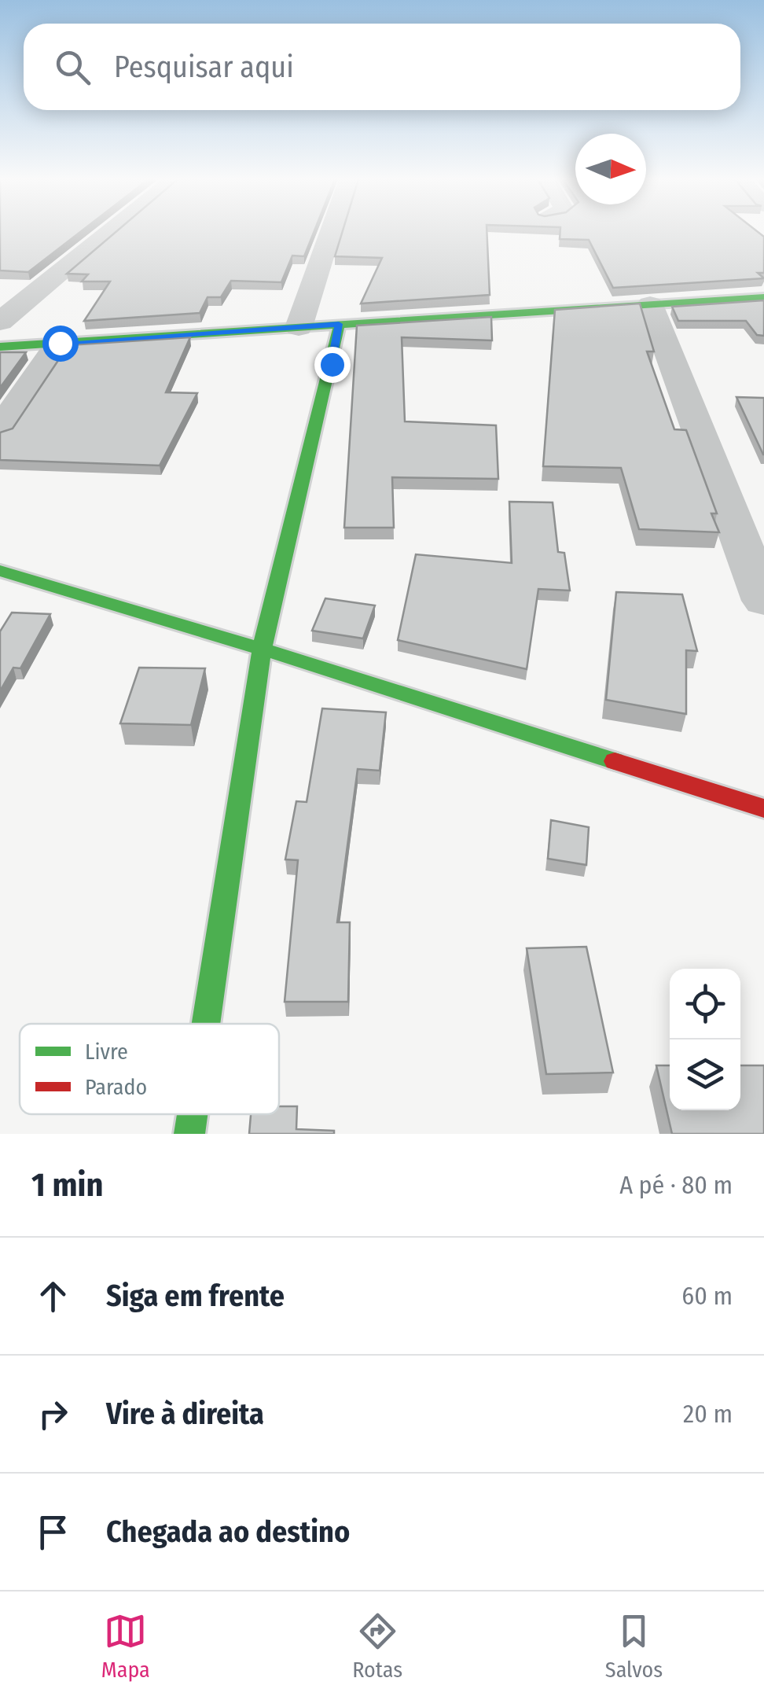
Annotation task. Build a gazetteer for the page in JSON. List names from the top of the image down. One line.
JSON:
{"legend":["Livre","Parado"],"north":"right","page":{"search":"Pesquisar aqui","heading":["1 min","A pé · 80 m"],"list":[["Siga em frente","60 m"],["Vire à direita","20 m"],"Chegada ao destino"],"nav":["Mapa","Rotas","Salvos"]}}
